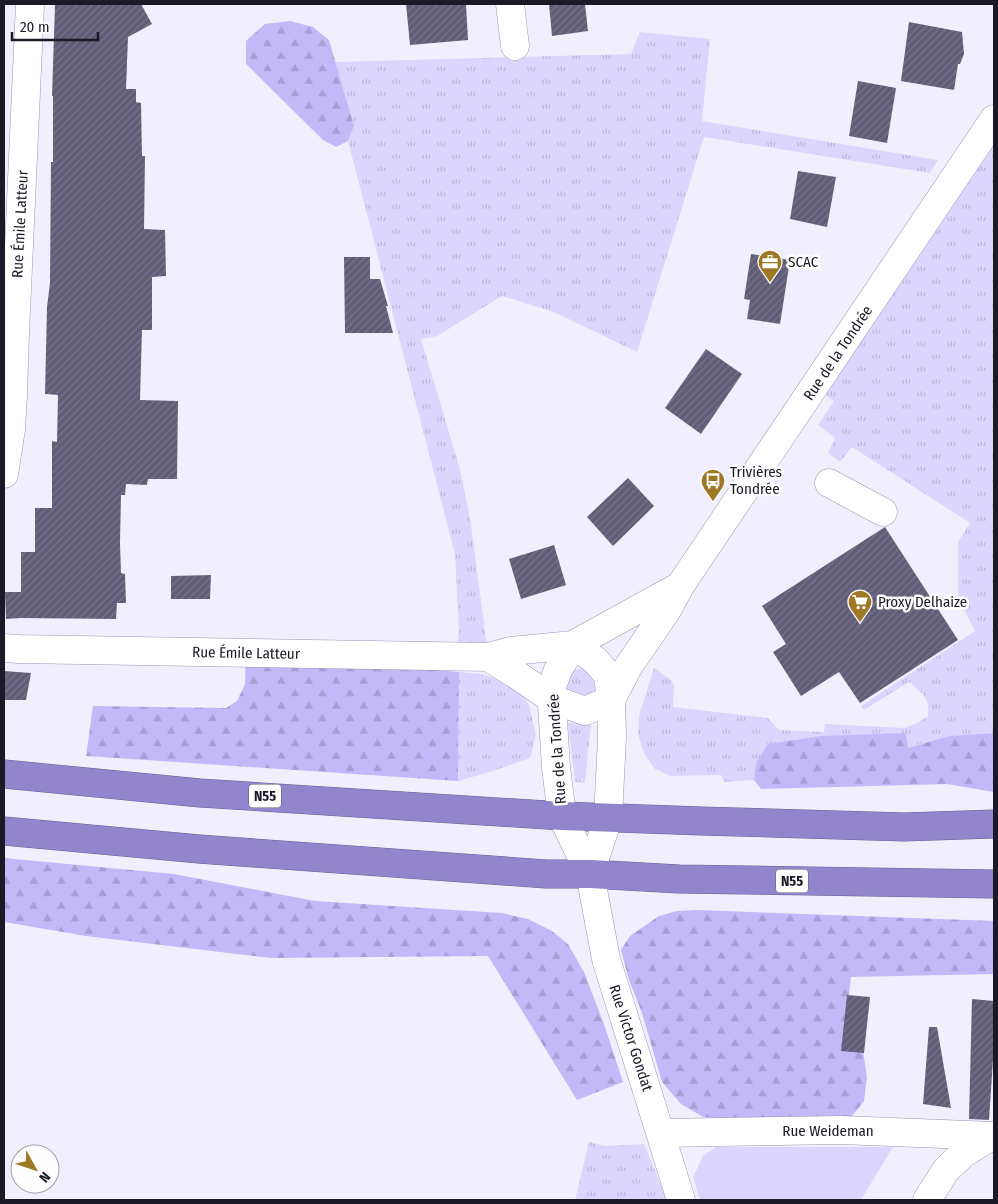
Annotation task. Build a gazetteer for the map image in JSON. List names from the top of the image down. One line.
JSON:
{"streets":{"highway":["N55"],"street":["Rue Émile Latteur","Rue de la Tondrée","Rue Victor Gondat","Rue Weideman"]},"crossings":[["Rue Émile Latteur","Rue de la Tondrée"],["Rue de la Tondrée","N55"],["Rue de la Tondrée","Rue Victor Gondat"],["N55","Rue Victor Gondat"],["Rue Victor Gondat","Rue Weideman"]],"places":{"office":["SCAC"],"bus stop":["Trivières Tondrée"],"supermarket":["Proxy Delhaize"]},"scale_bar":"20 m","north":"bottom right"}
